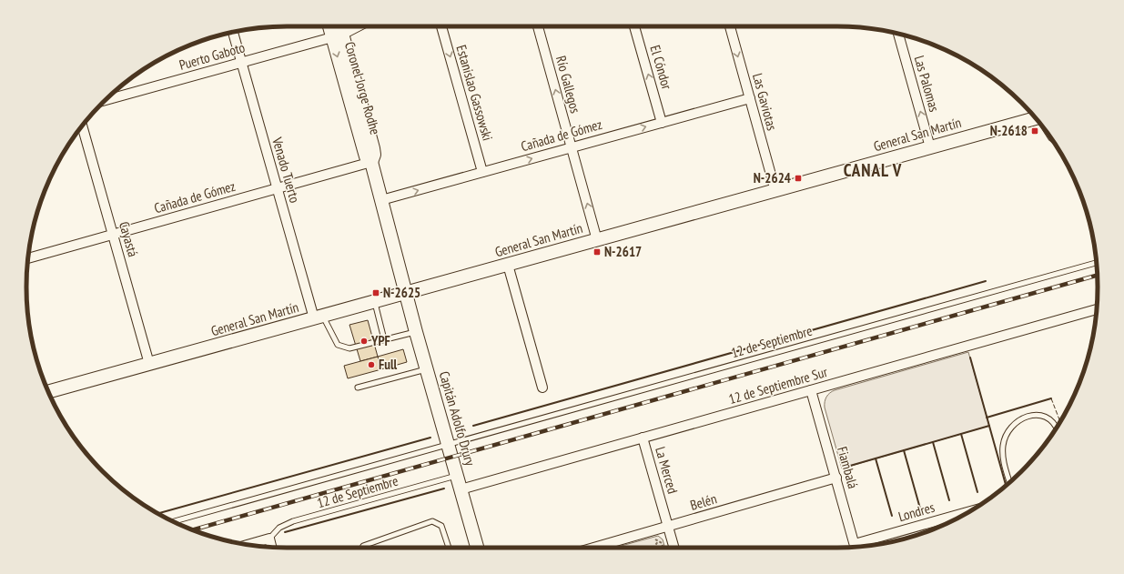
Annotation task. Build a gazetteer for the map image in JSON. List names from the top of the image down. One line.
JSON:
{"streets":{"main road":["Coronel Jorge Rodhe","General San Martín","Capitán Adolfo Drury"],"street":["Puerto Gaboto","El Cóndor","Las Palomas","Río Gallegos","Estanislao Gassowski","Las Gaviotas","Cañada de Gómez","Venado Tuerto","Cayastá","12 de Septiembre Sur","Fiambalá","La Merced","Belén","Londres"],"lane":["12 de Septiembre"]},"crossings":[["Puerto Gaboto","Coronel Jorge Rodhe"],["Puerto Gaboto","Venado Tuerto"],["El Cóndor","Cañada de Gómez"],["Las Palomas","General San Martín"],["Río Gallegos","General San Martín"],["Río Gallegos","Cañada de Gómez"],["Coronel Jorge Rodhe","General San Martín"],["Coronel Jorge Rodhe","Cañada de Gómez"],["Coronel Jorge Rodhe","Capitán Adolfo Drury"],["Estanislao Gassowski","Cañada de Gómez"],["Las Gaviotas","General San Martín"],["Las Gaviotas","Cañada de Gómez"],["General San Martín","Venado Tuerto"],["General San Martín","Cayastá"],["General San Martín","Capitán Adolfo Drury"],["Cañada de Gómez","Venado Tuerto"],["Cañada de Gómez","Cayastá"],["12 de Septiembre","Capitán Adolfo Drury"],["12 de Septiembre Sur","Capitán Adolfo Drury"],["12 de Septiembre Sur","Fiambalá"],["12 de Septiembre Sur","La Merced"],["Fiambalá","Belén"],["La Merced","Belén"]],"one_way":["El Cóndor","Las Palomas","Río Gallegos","Estanislao Gassowski","Las Gaviotas","Cañada de Gómez"],"districts":["CANAL V"],"places":{"transit":["N-2618","N-2624","N-2617","N-2625"],"other":["YPF","Full"]}}
